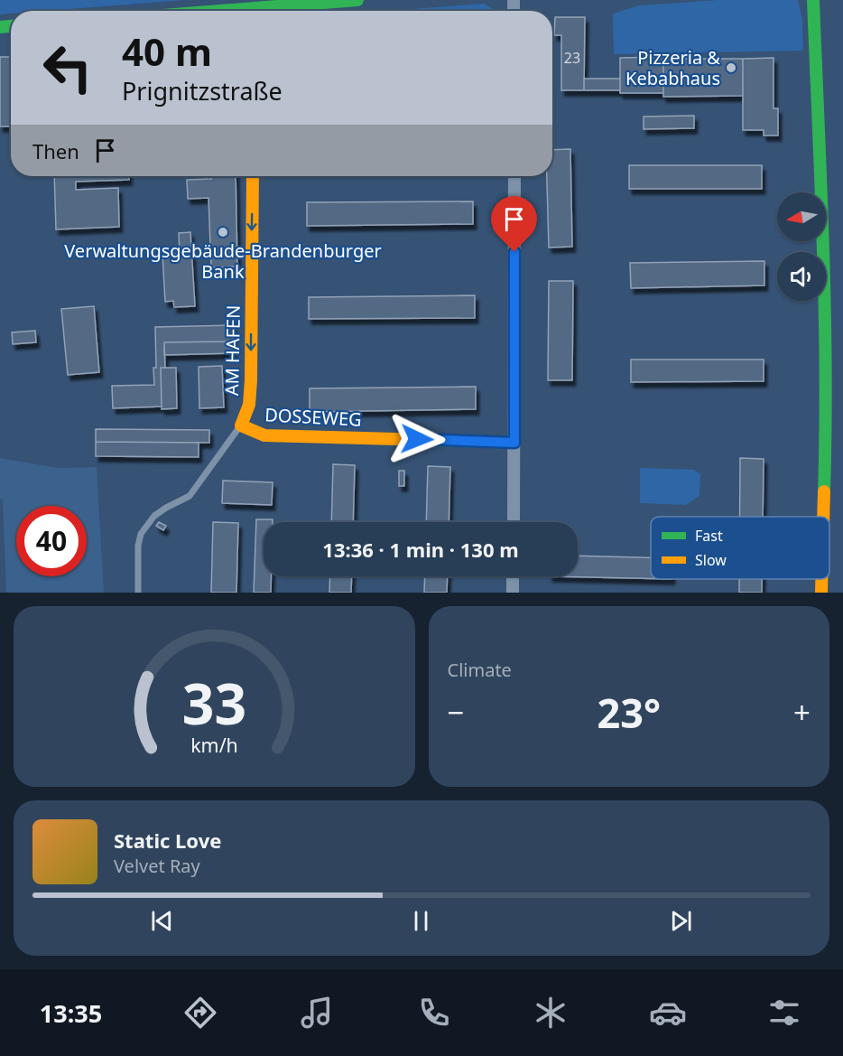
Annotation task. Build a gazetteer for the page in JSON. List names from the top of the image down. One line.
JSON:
{"streets":{"street":["AM HAFEN","DOSSEWEG"]},"crossings":[["AM HAFEN","DOSSEWEG"]],"one_way":["AM HAFEN"],"places":["Pizzeria & Kebabhaus","Verwaltungsgebäude-Brandenburger Bank"],"house_numbers":["23"],"legend":["Fast","Slow"],"north":"left","page":{"turn":["40 m","Prignitzstraße"],"then":"Then","limit":"40","trip":"13:36 · 1 min · 130 m","tile":"Climate","heat":["−","23°","+"],"song":["Static Love","Velvet Ray"],"tabs":"13:35","gauge":["33","km/h"]}}
